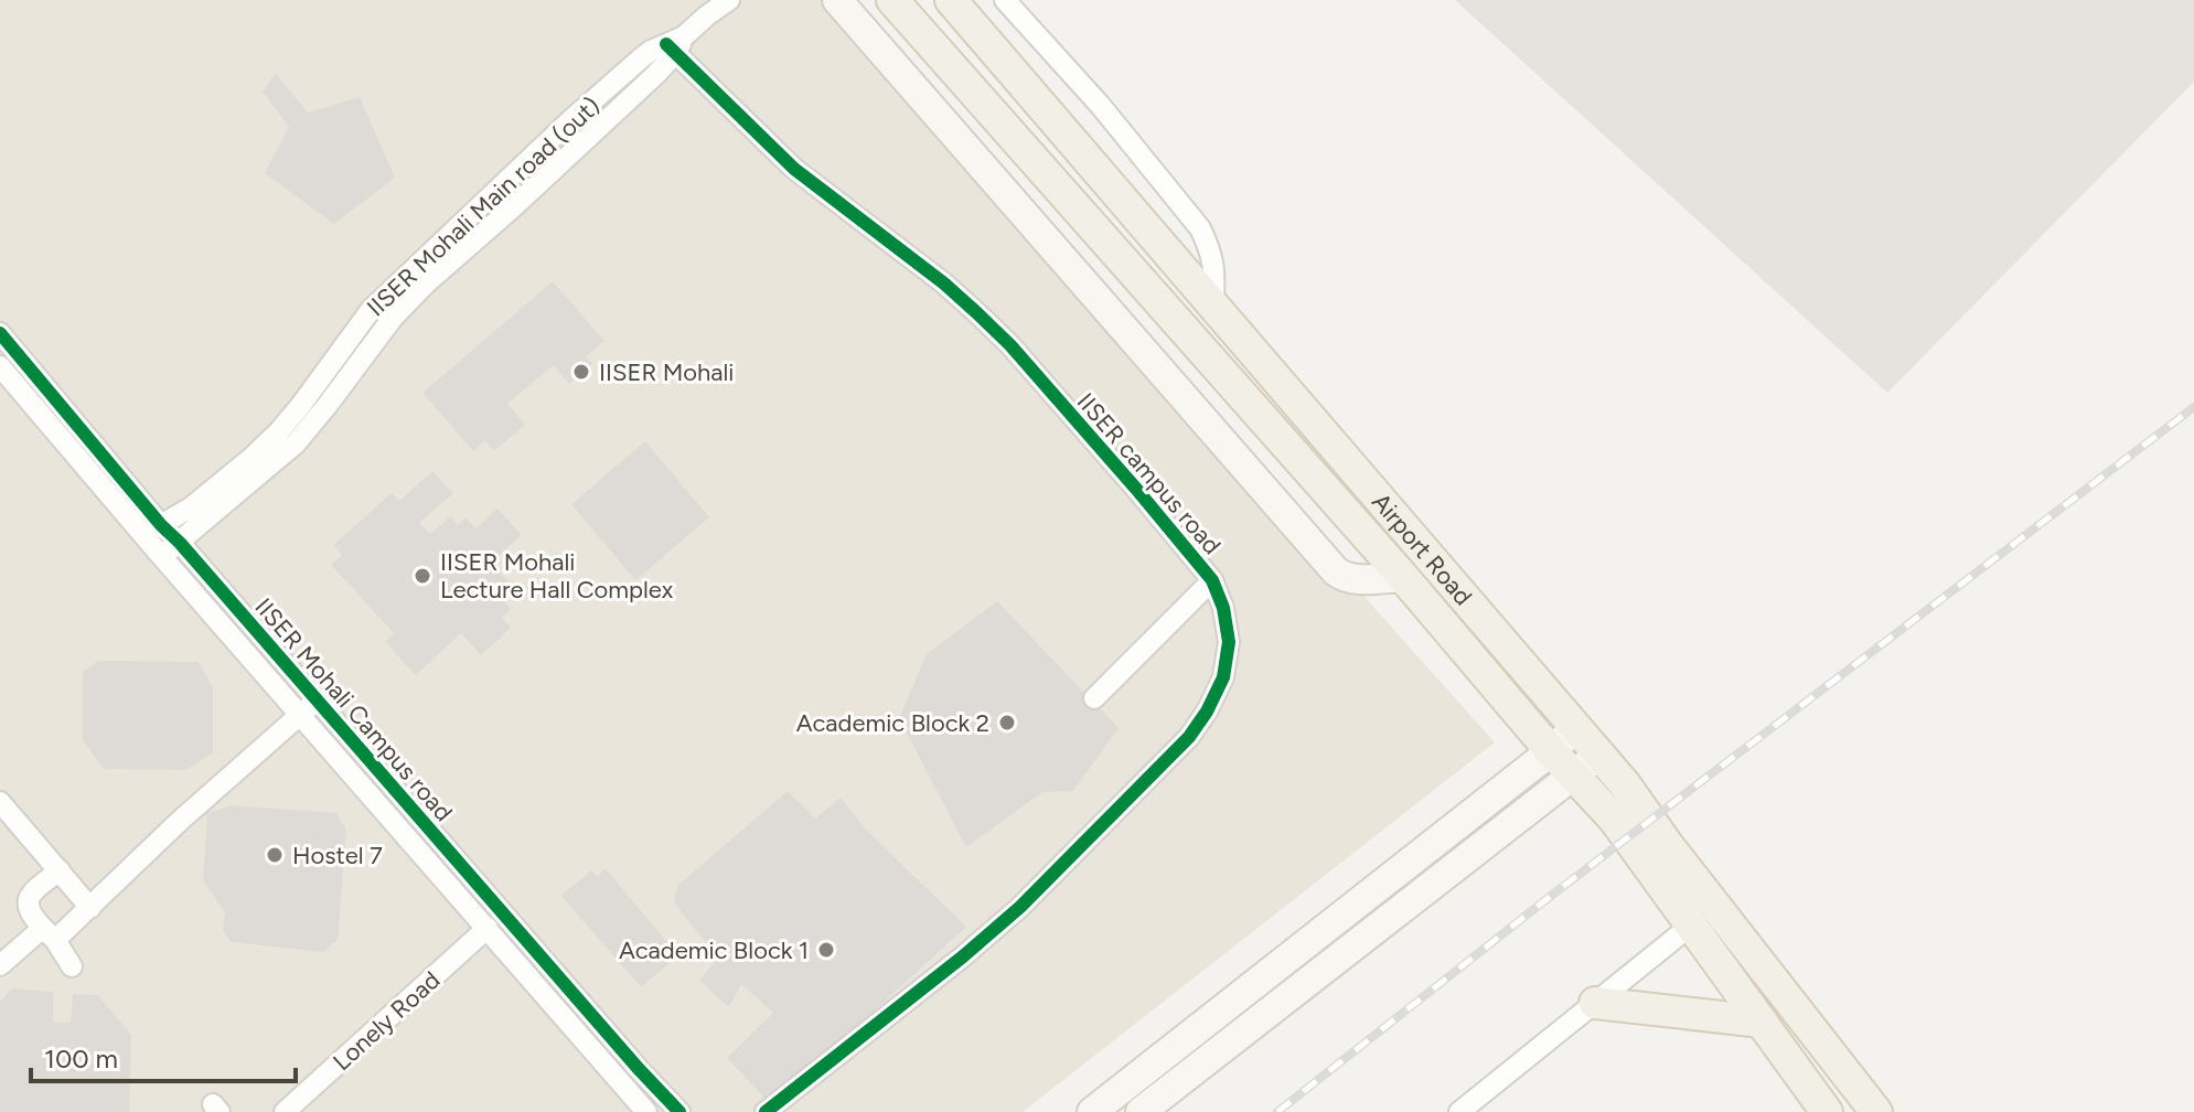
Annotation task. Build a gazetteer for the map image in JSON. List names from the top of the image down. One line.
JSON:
{"streets":{"main road":["Airport Road"],"street":["IISER Mohali Main road (out)","IISER campus road","IISER Mohali Campus road","Lonely Road"]},"crossings":[["IISER Mohali Main road (out)","IISER campus road"],["IISER Mohali Main road (out)","IISER Mohali Campus road"],["IISER Mohali Campus road","Lonely Road"]],"places":["IISER Mohali","IISER Mohali Lecture Hall Complex","Academic Block 2","Hostel 7","Academic Block 1"],"scale_bar":"100 m"}
